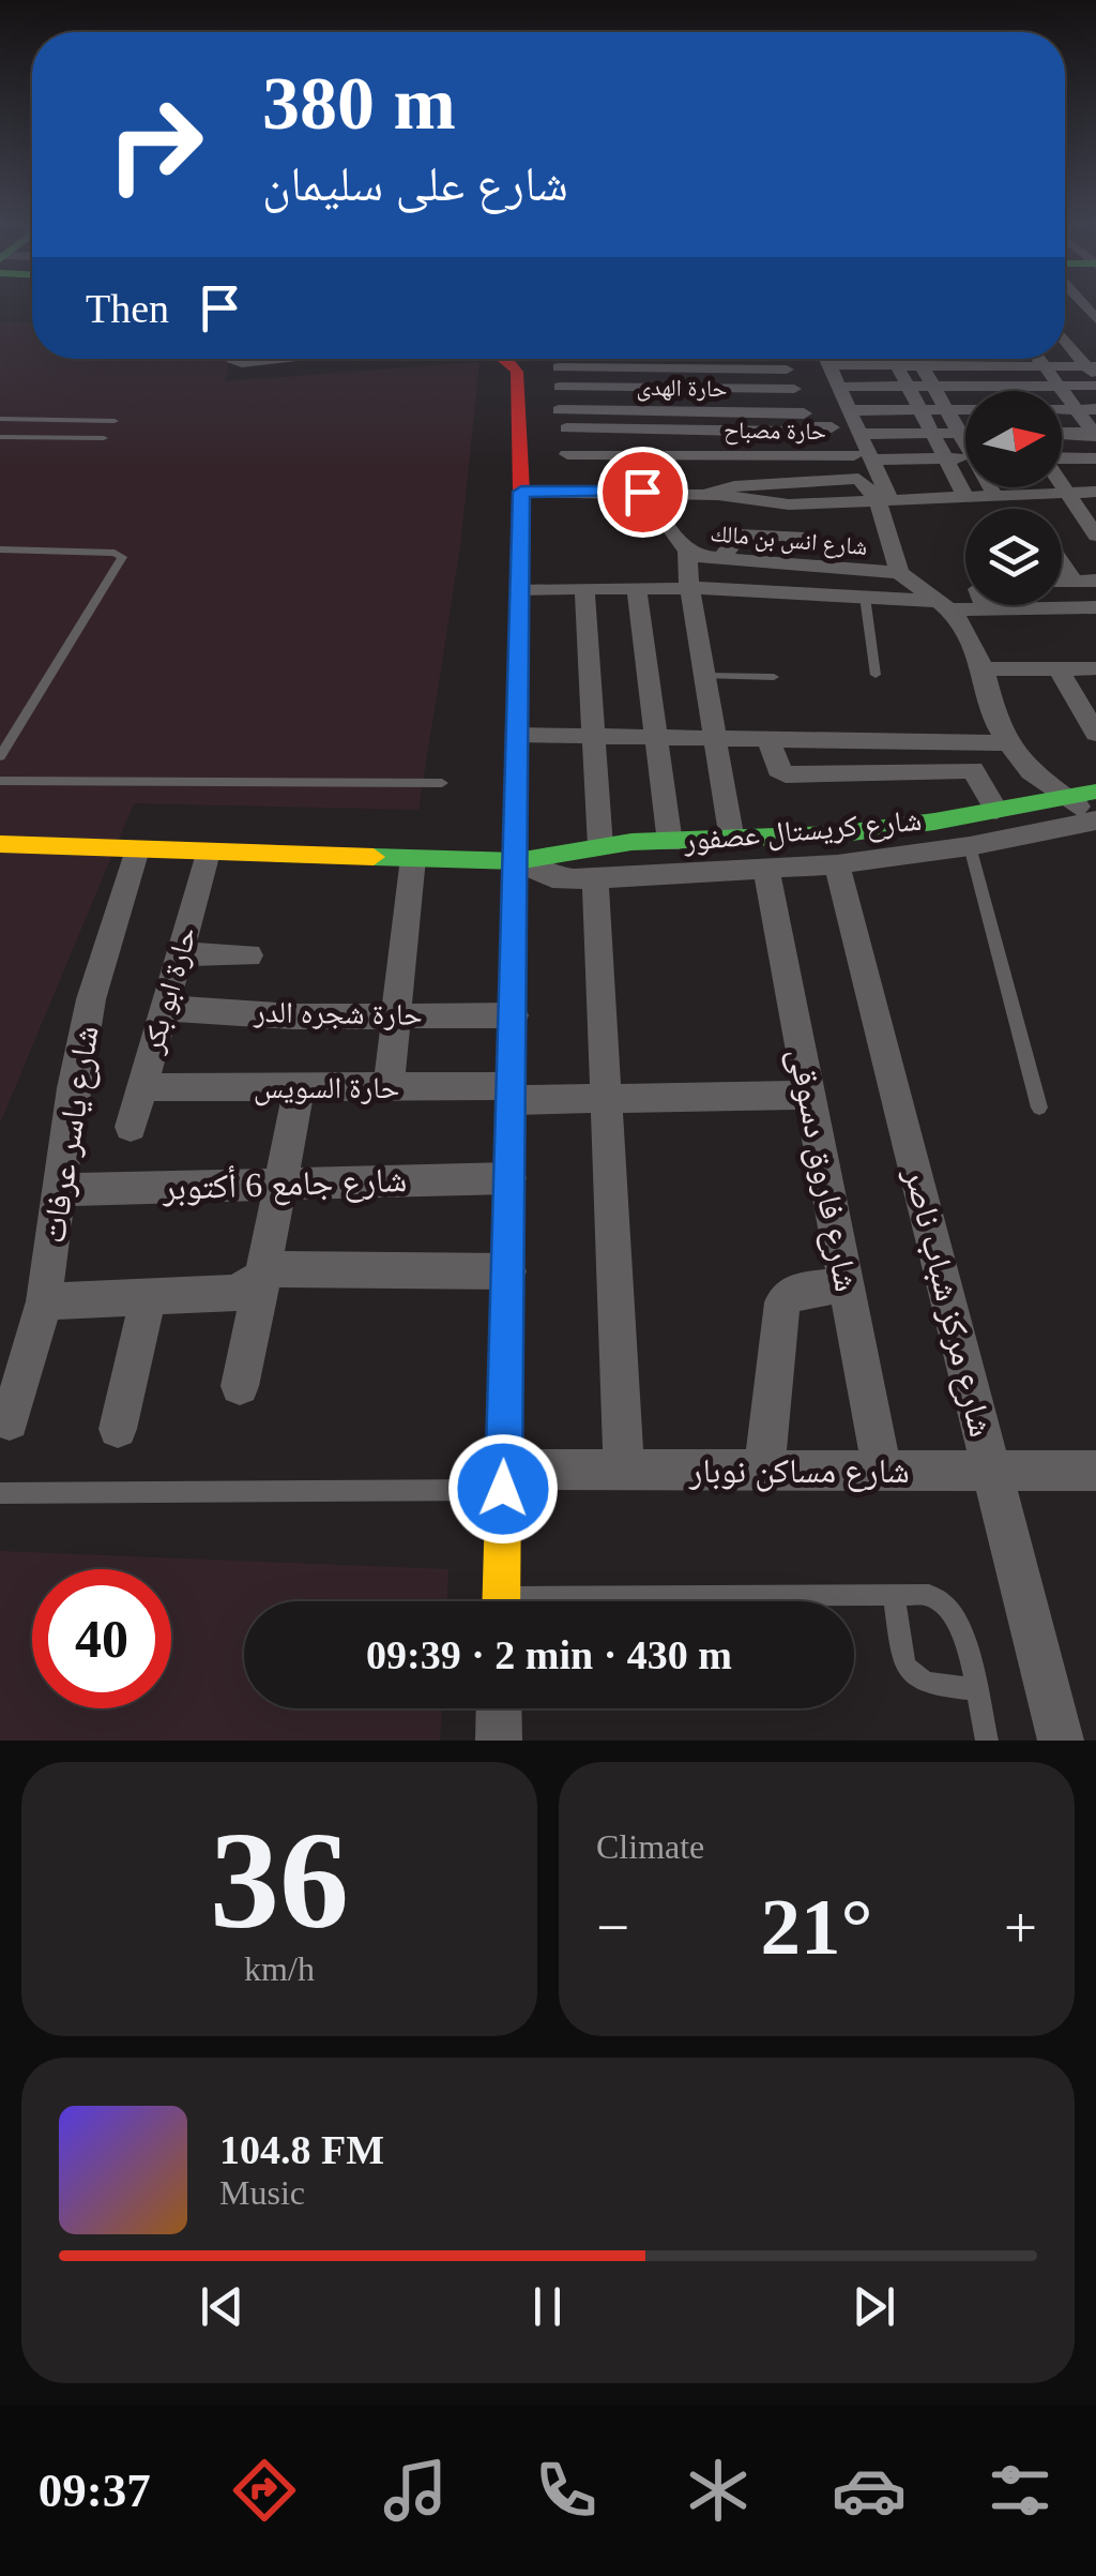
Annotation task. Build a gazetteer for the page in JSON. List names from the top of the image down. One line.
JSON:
{"streets":{"street":["حارة الهدى","حارة مصباح","شارع انس بن مالك","شارع كريستال عصفور","حارة ابو بكر","حارة شجره الدر","حارة السويس","شارع ياسر عرفات","شارع فاروق دسوقى","شارع جامع 6 أكتوبر","شارع مركز شباب ناصر","شارع مساكن نوبار"]},"crossings":[["شارع كريستال عصفور","حارة ابو بكر"],["شارع كريستال عصفور","شارع ياسر عرفات"],["شارع كريستال عصفور","شارع فاروق دسوقى"],["شارع كريستال عصفور","شارع مركز شباب ناصر"],["حارة ابو بكر","حارة شجره الدر"],["حارة ابو بكر","حارة السويس"],["حارة السويس","شارع فاروق دسوقى"],["شارع ياسر عرفات","شارع جامع 6 أكتوبر"],["شارع فاروق دسوقى","شارع مساكن نوبار"],["شارع مركز شباب ناصر","شارع مساكن نوبار"]],"north":"right","page":{"turn":["380 m","شارع على سليمان"],"then":"Then","limit":"40","trip":"09:39 · 2 min · 430 m","tile":[["36","km/h"],"Climate"],"heat":["−","21°","+"],"song":["104.8 FM","Music"],"tabs":"09:37"}}
